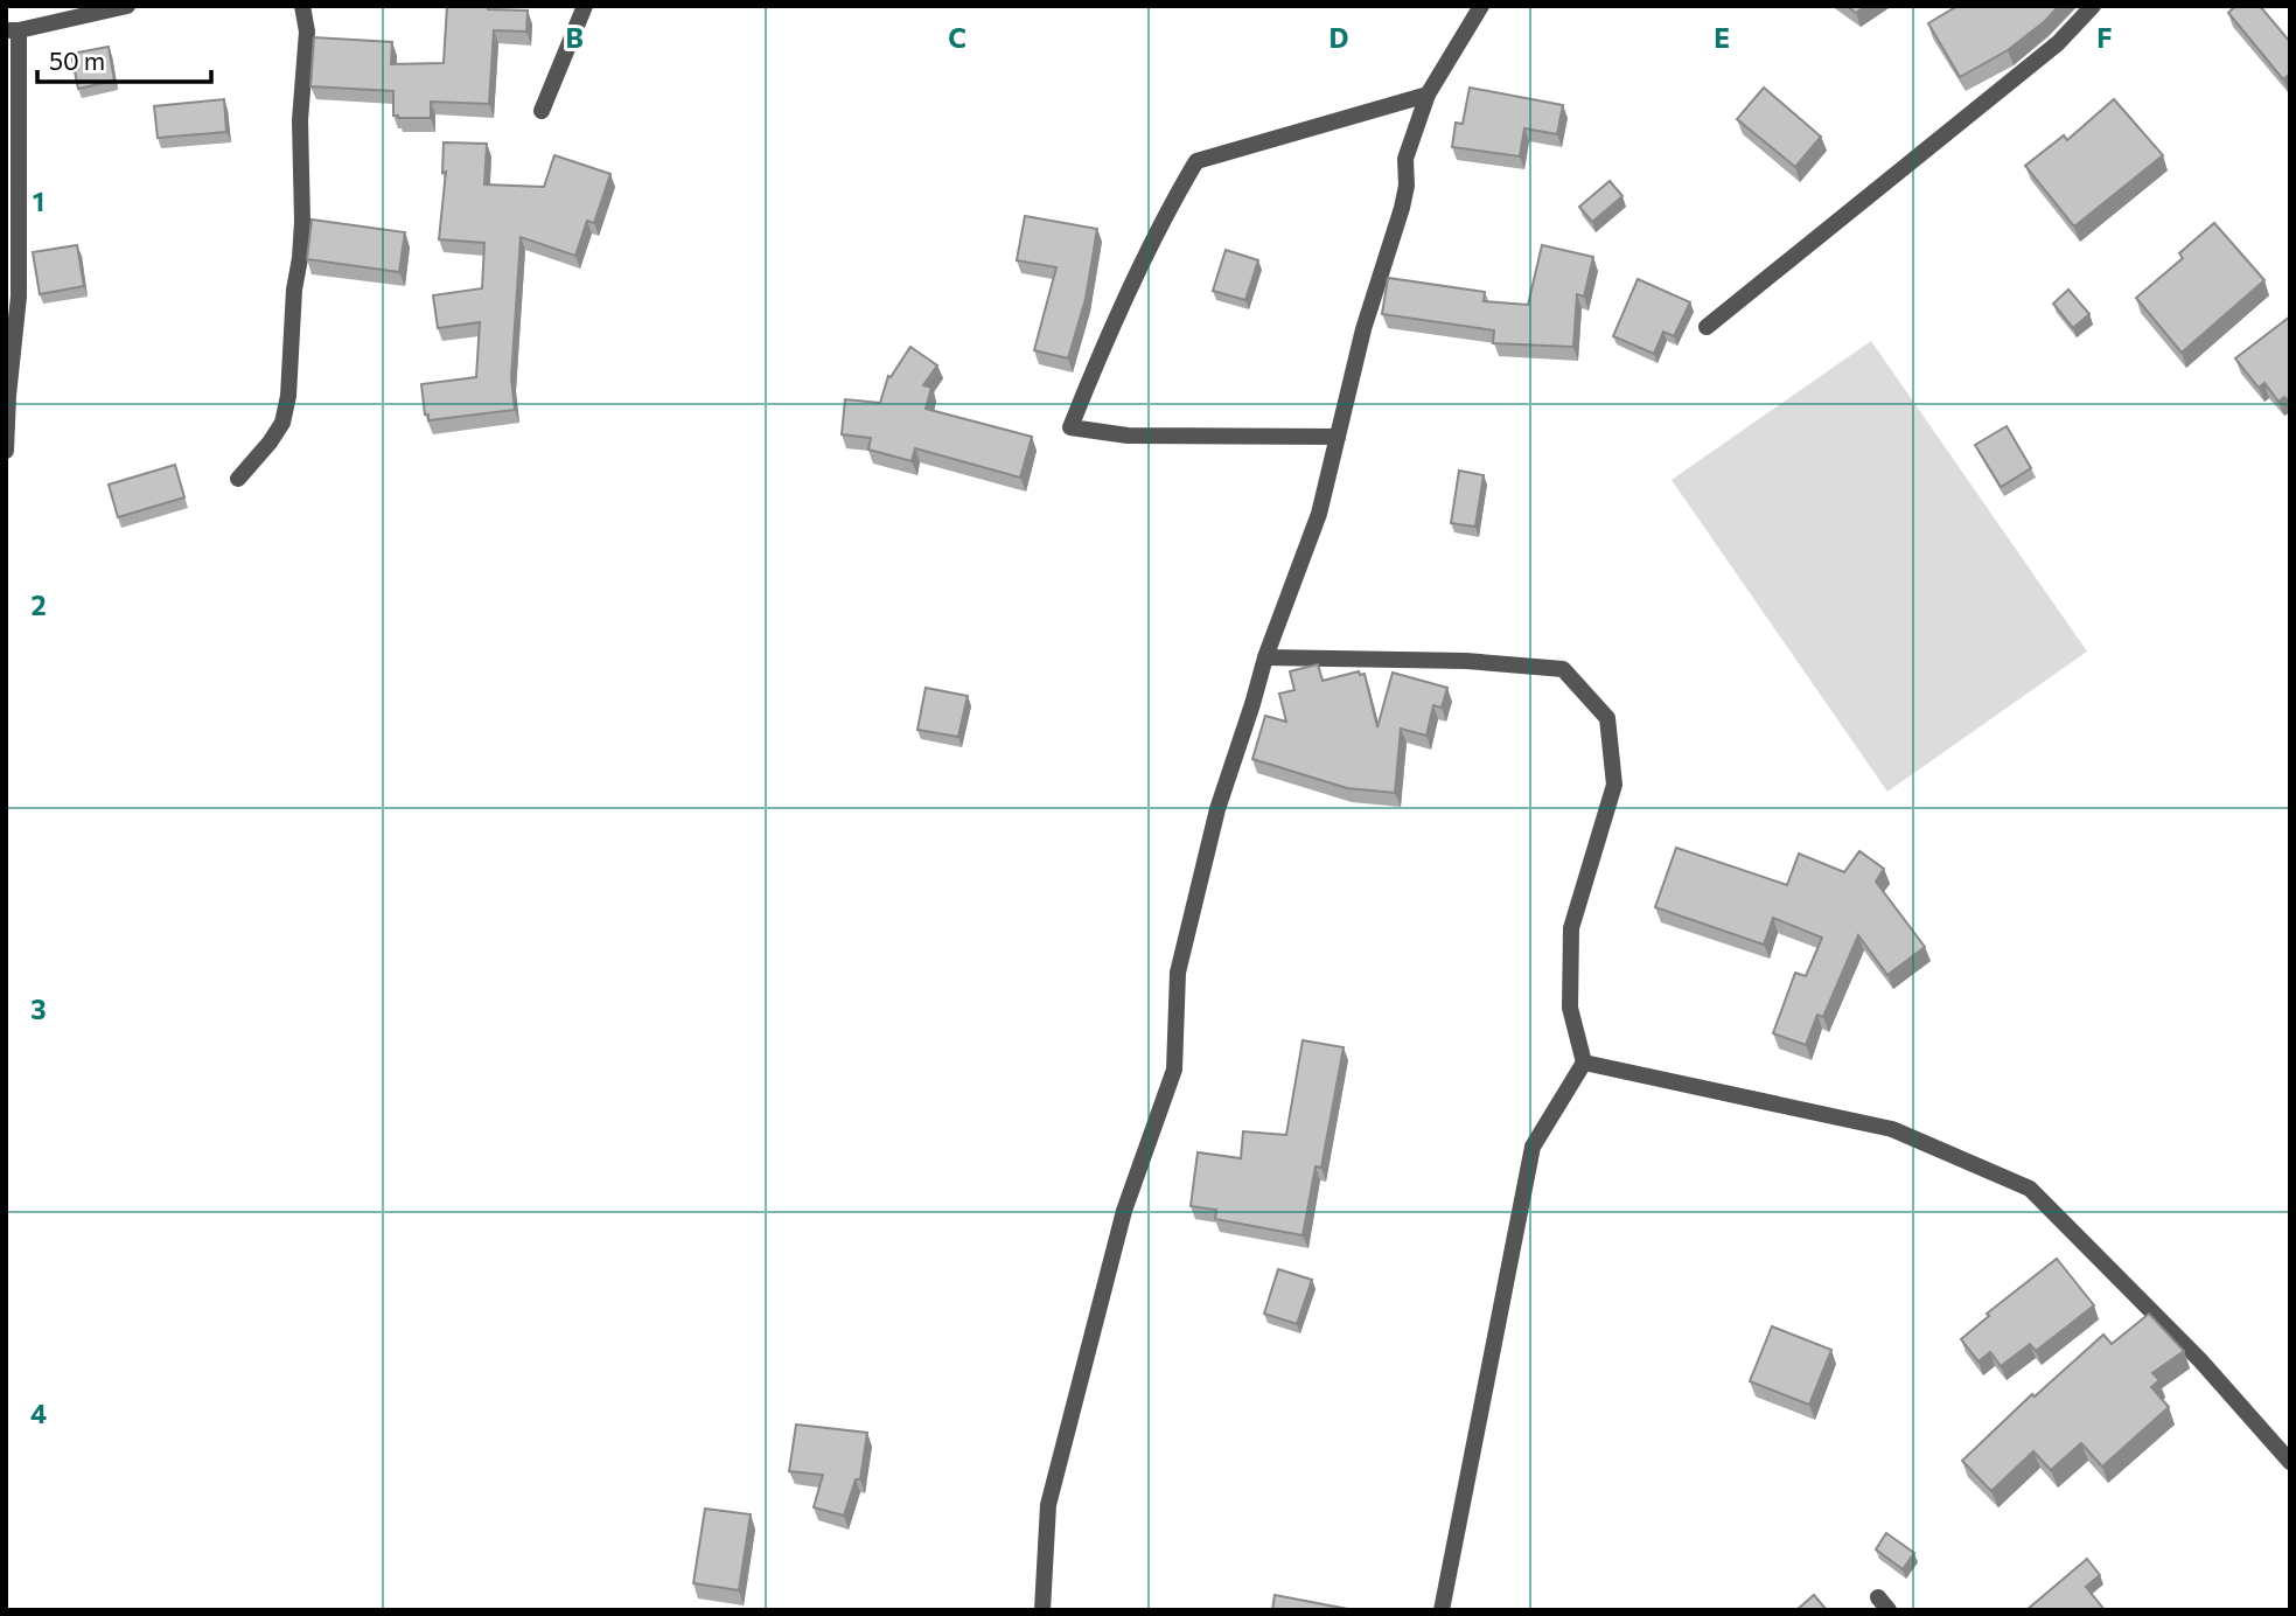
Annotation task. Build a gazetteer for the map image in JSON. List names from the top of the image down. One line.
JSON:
{"scale_bar":"50 m","grid":{"columns":["B","C","D","E","F"],"rows":["1","2","3","4"]}}
